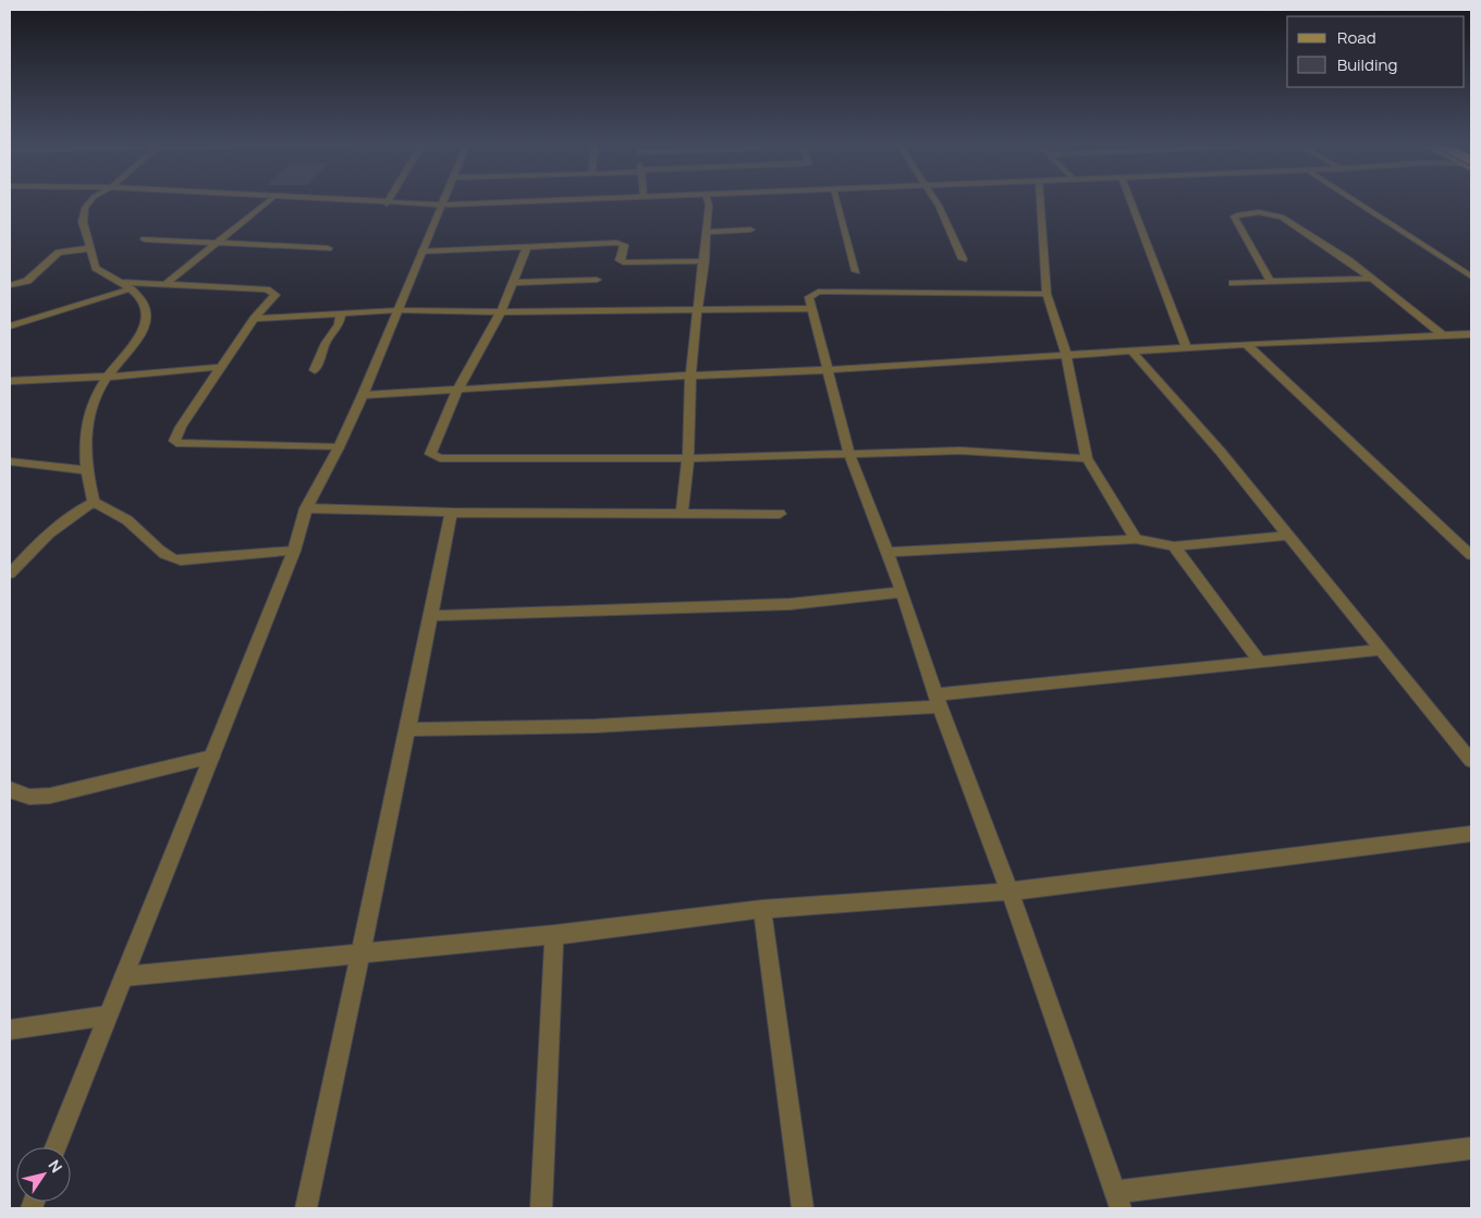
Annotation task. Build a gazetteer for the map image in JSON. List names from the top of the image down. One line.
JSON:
{"legend":["Road","Building"],"north":"top right"}
